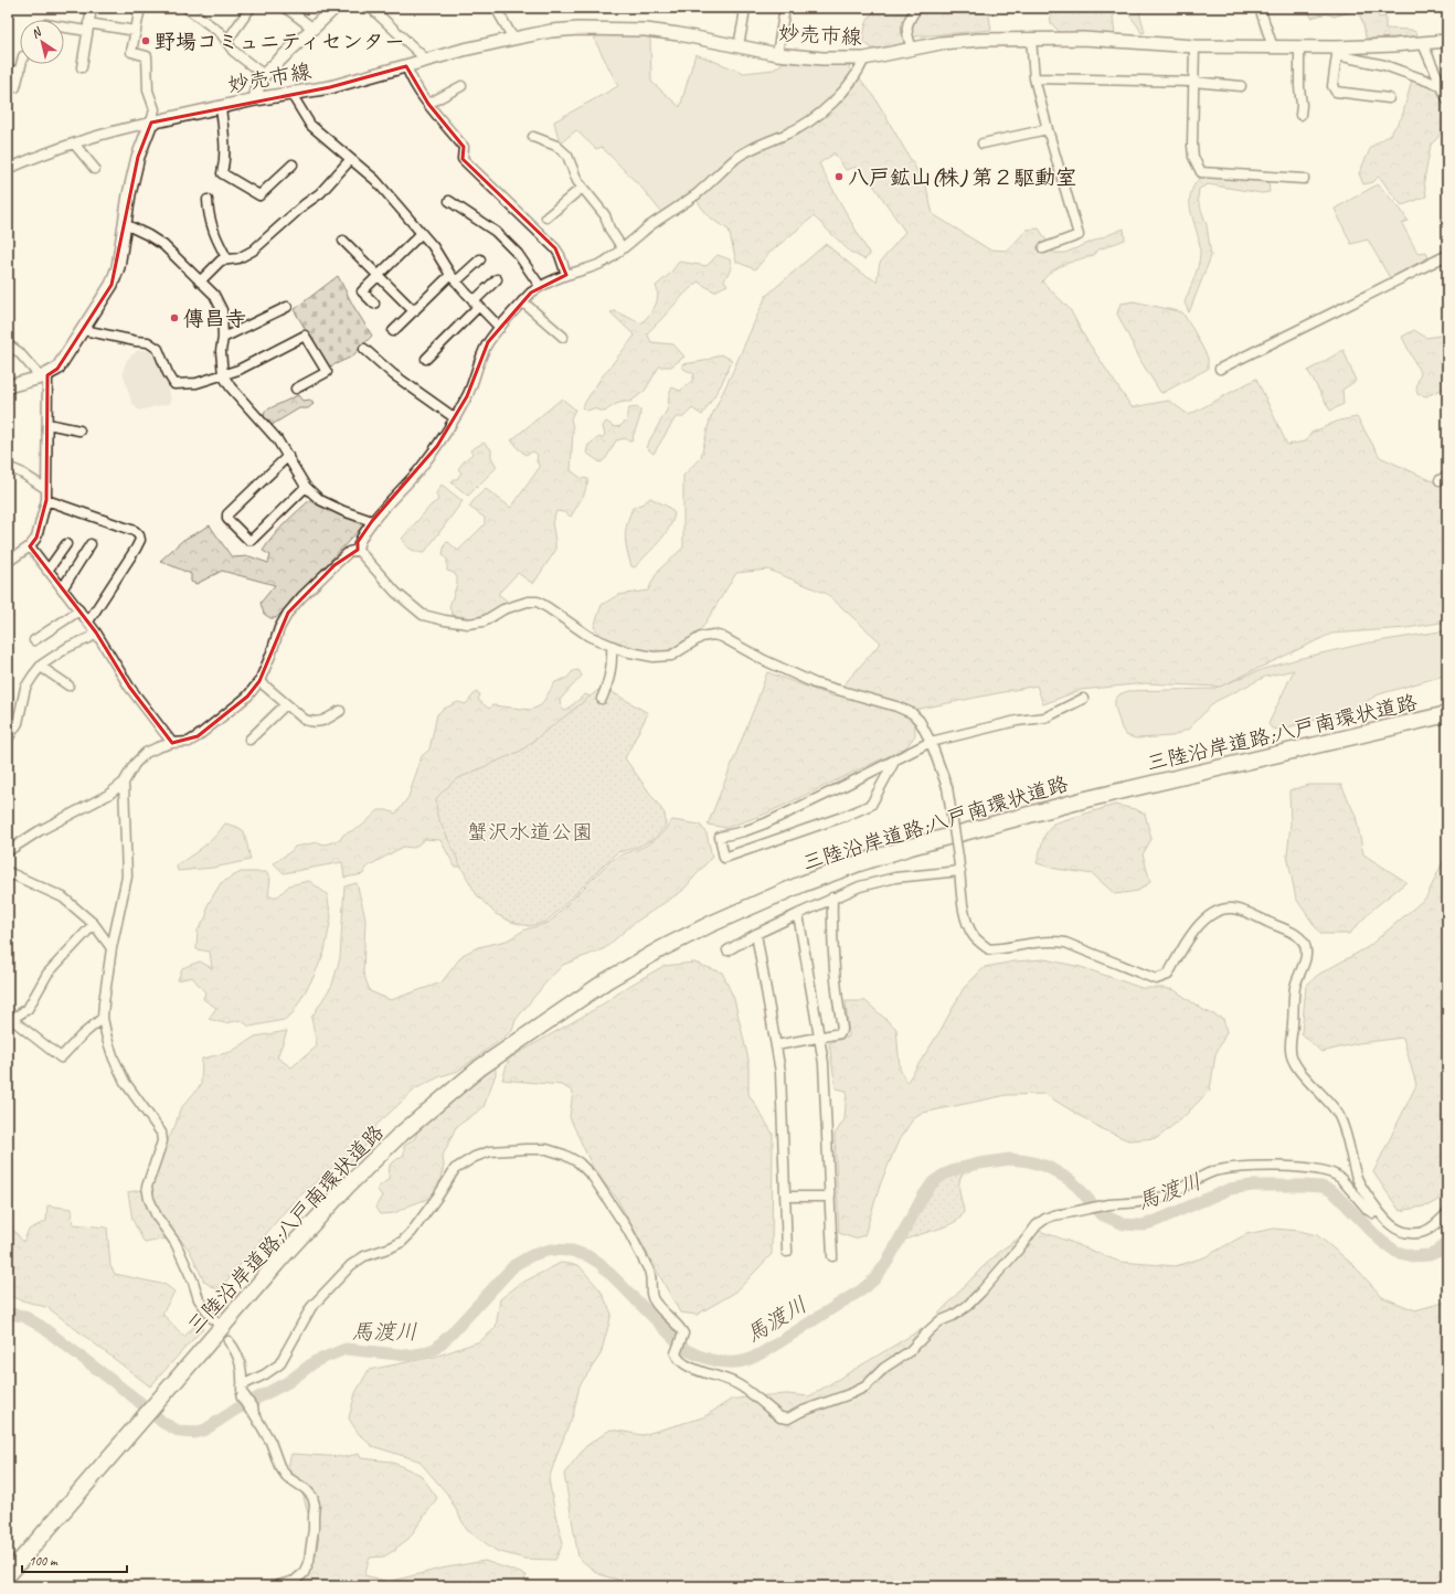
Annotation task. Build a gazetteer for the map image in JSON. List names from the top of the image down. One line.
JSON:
{"streets":{"highway":["三陸沿岸道路;八戸南環状道路"],"main road":["妙売市線"]},"water":["馬渡川"],"parks":["蟹沢水道公園"],"places":["野場コミュニティセンター","八戸鉱山(株) 第２駆動室","傳昌寺"],"scale_bar":"100 m","north":"top left"}
